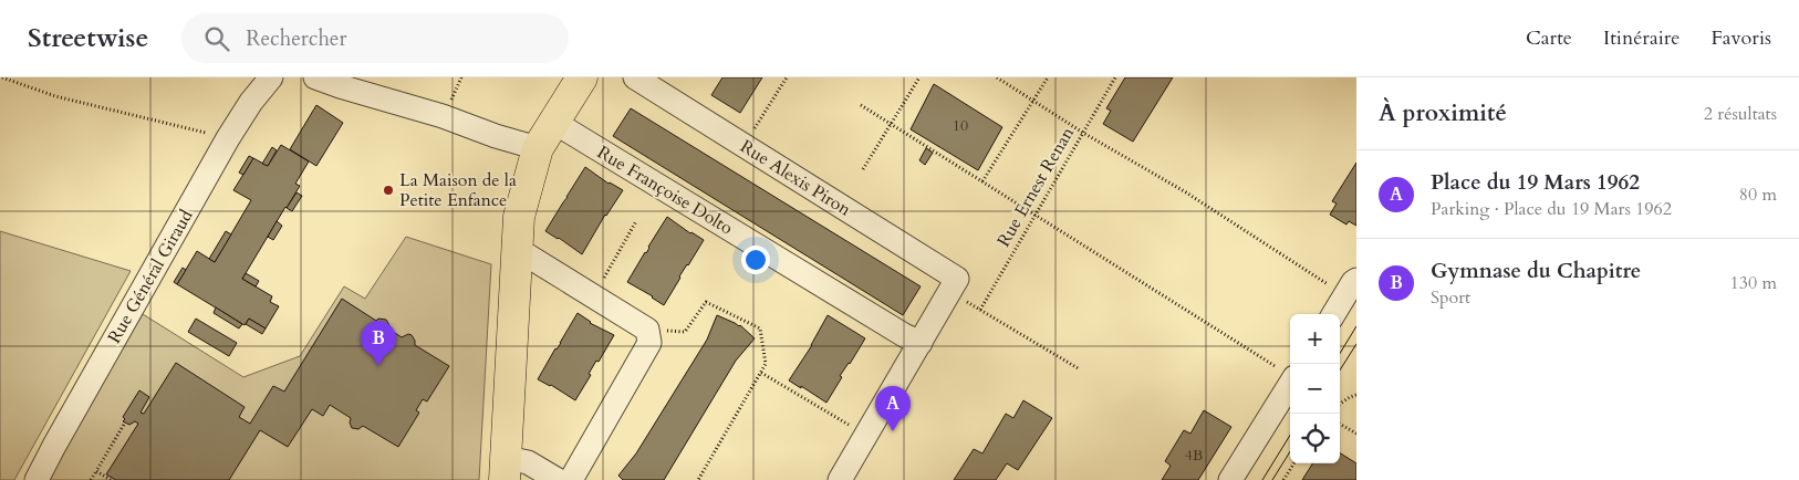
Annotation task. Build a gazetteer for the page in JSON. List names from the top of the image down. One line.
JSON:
{"streets":{"street":["Rue Alexis Piron","Rue Françoise Dolto","Rue Général Giraud"],"path":["Rue Ernest Renan"]},"places":["La Maison de la Petite Enfance"],"house_numbers":["10","4B"],"page":{"header":"Streetwise","search":"Rechercher","nav":["Carte","Itinéraire","Favoris"],"heading":["À proximité","2 résultats"],"list":[{"mark":"A","name":"Place du 19 Mars 1962","note":"Parking · Place du 19 Mars 1962","value":"80 m"},{"mark":"B","name":"Gymnase du Chapitre","note":"Sport","value":"130 m"}],"map_buttons":["+","−"],"pins":["B","A"]}}
